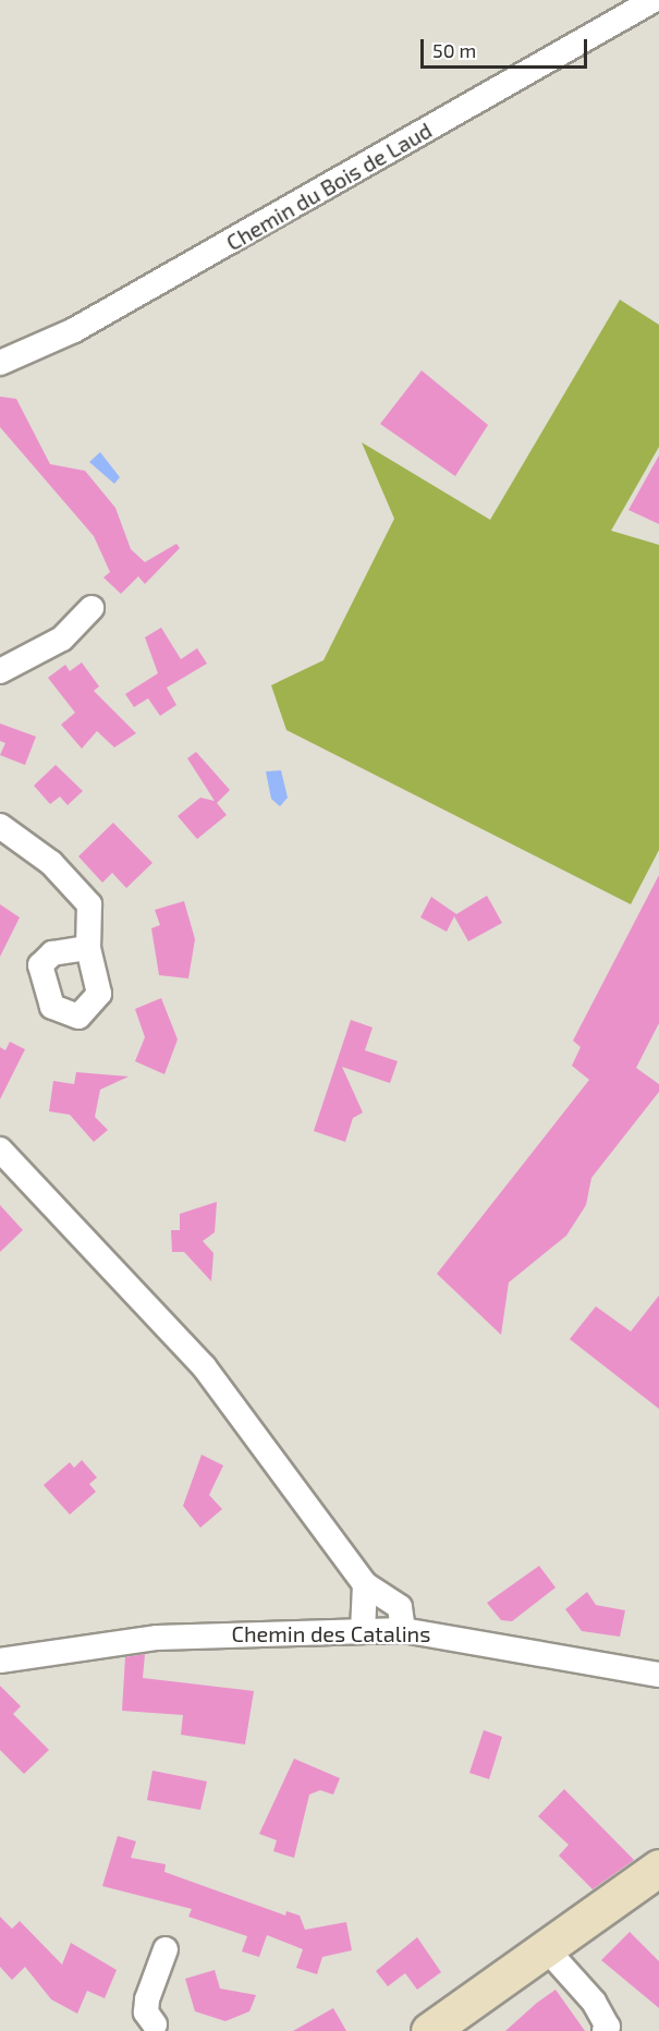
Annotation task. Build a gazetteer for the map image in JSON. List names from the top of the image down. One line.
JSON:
{"streets":{"street":["Chemin du Bois de Laud","Chemin des Catalins"]},"scale_bar":"50 m"}
